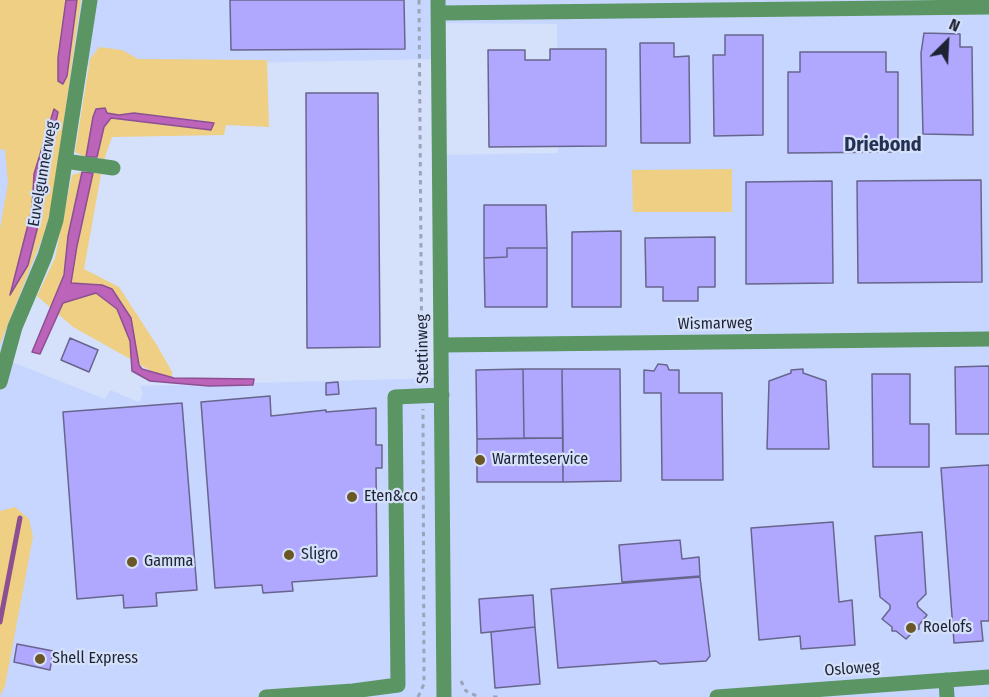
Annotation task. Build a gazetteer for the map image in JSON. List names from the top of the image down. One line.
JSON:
{"streets":{"street":["Euvelgunnerweg","Wismarweg","Stettinweg","Osloweg"]},"crossings":[["Wismarweg","Stettinweg"]],"districts":["Driebond"],"places":["Warmteservice","Eten&co","Sligro","Gamma","Roelofs","Shell Express"],"north":"top right"}
